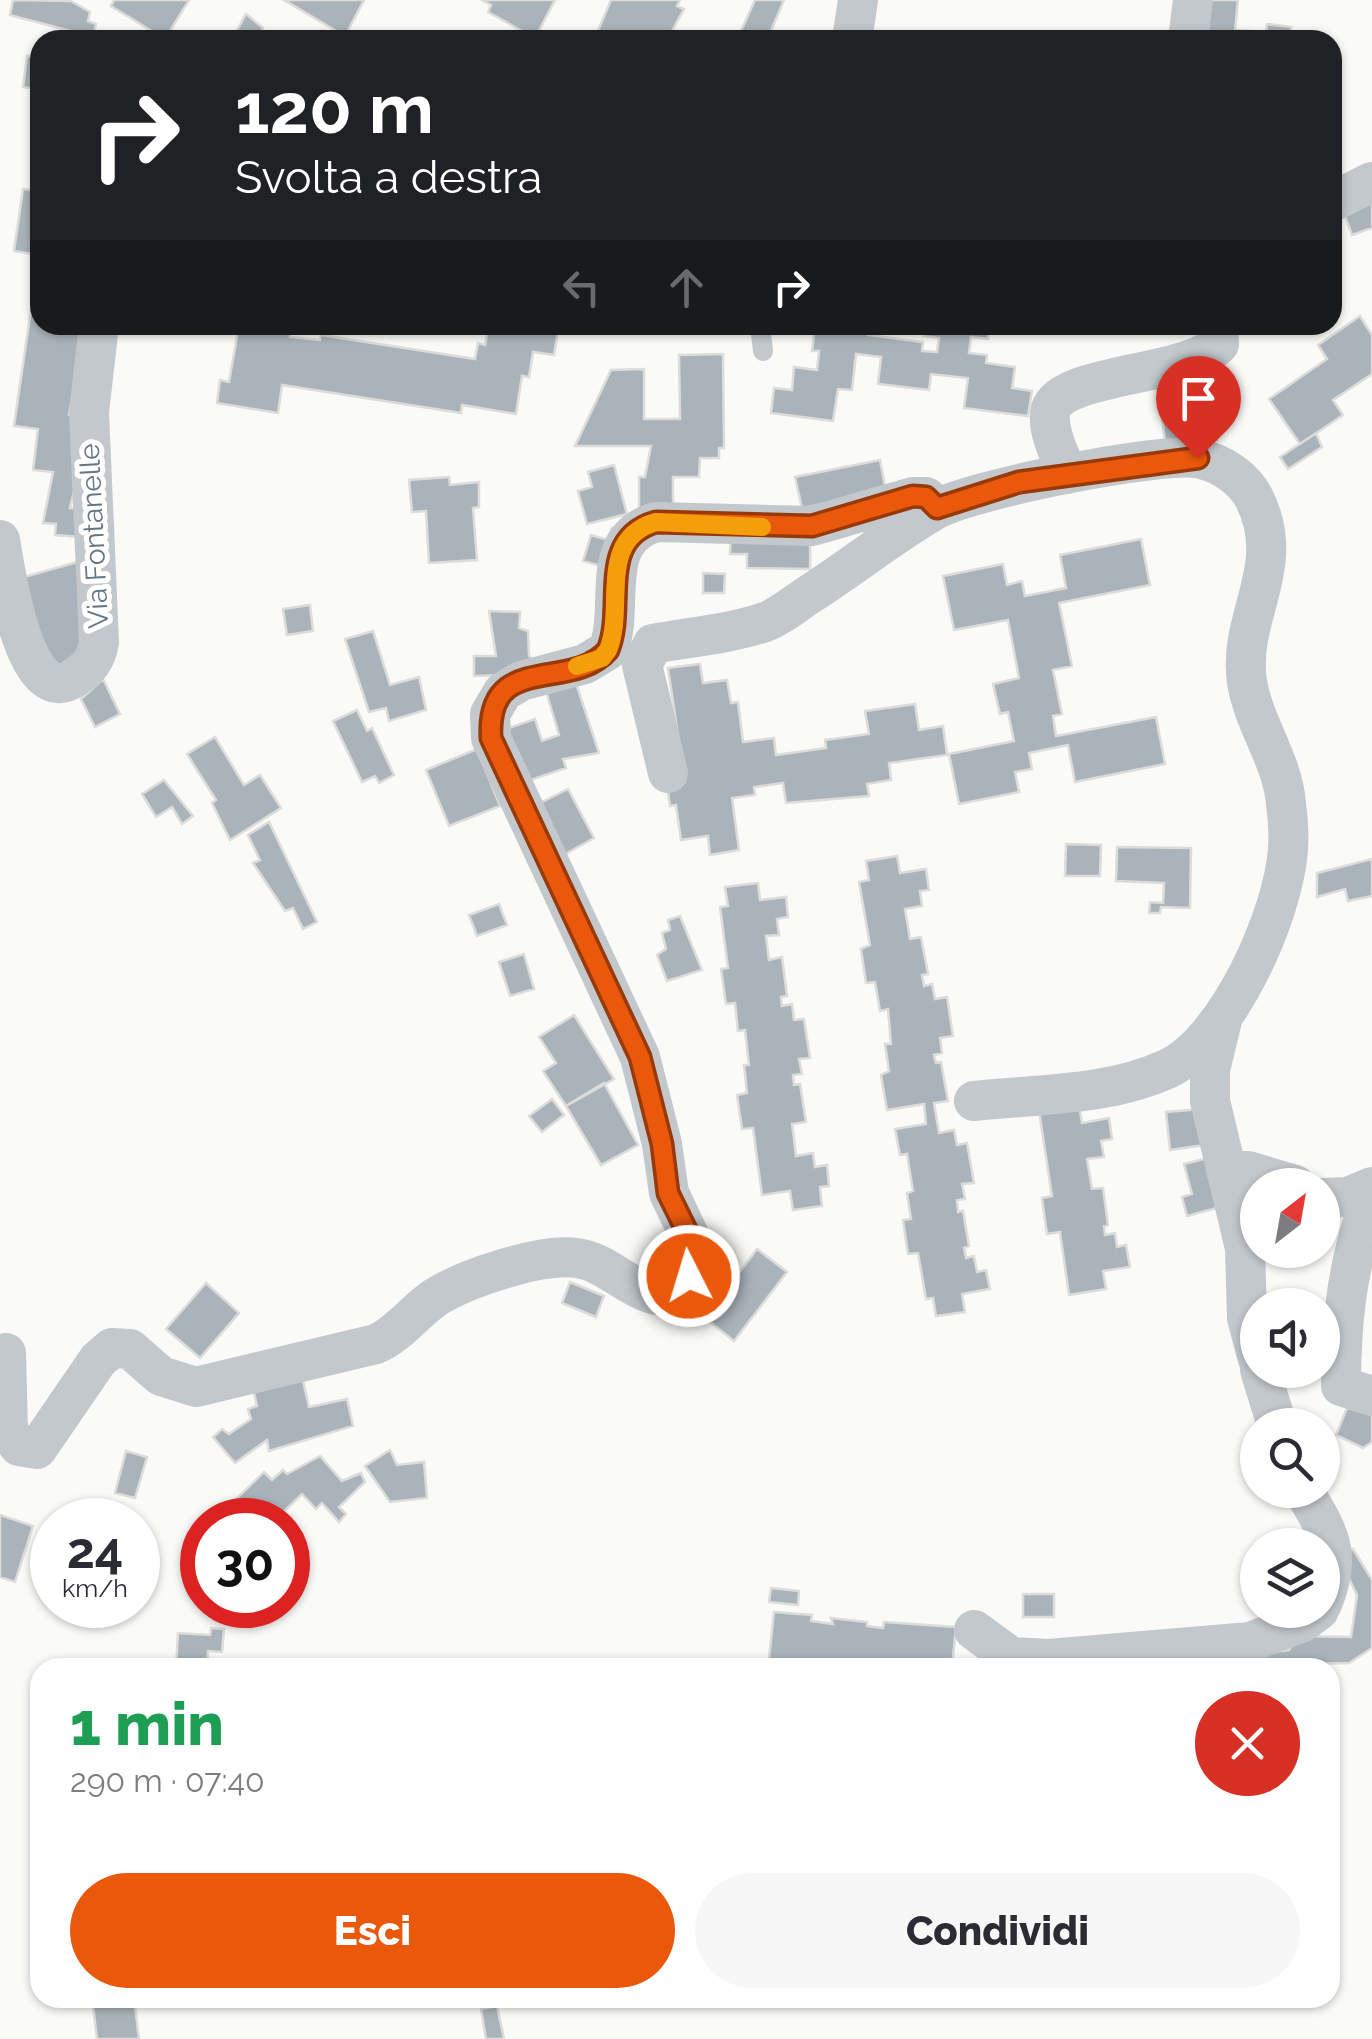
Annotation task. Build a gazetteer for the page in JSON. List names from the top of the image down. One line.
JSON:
{"streets":{"street":["Via Fontanelle"]},"north":"top right","page":{"turn":["120 m","Svolta a destra"],"speed":"24 km/h","limit":"30","heading":["1 min","290 m · 07:40"],"buttons":["Esci","Condividi"]}}
